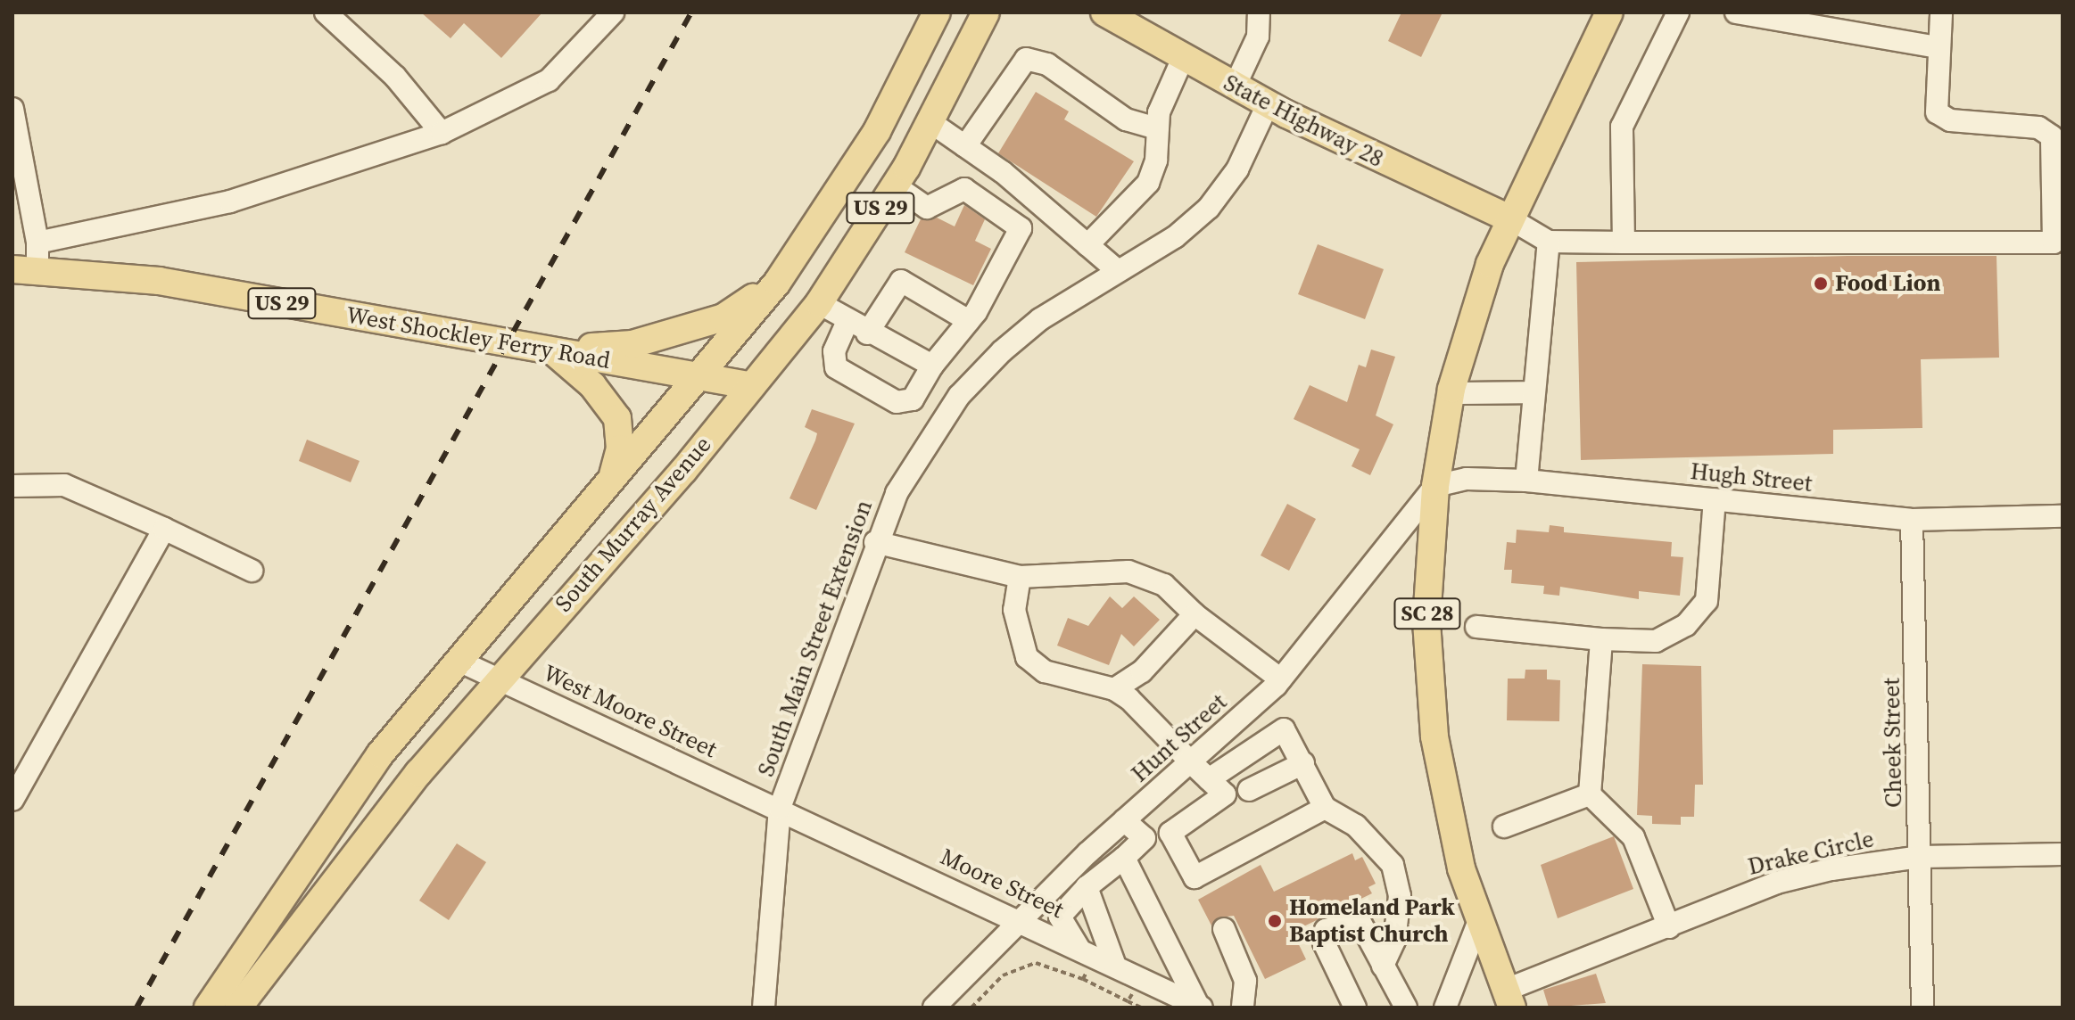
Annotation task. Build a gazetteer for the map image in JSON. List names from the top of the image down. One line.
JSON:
{"streets":{"main road":["State Highway 28","US 29","West Shockley Ferry Road","South Murray Avenue","SC 28"],"street":["Hugh Street","South Main Street Extension","West Moore Street","Hunt Street","Cheek Street","Drake Circle","Moore Street"]},"crossings":[["State Highway 28","SC 28"],["State Highway 28","South Main Street Extension"],["US 29","West Shockley Ferry Road"],["US 29","South Murray Avenue"],["West Shockley Ferry Road","South Murray Avenue"],["Hugh Street","SC 28"],["Hugh Street","Hunt Street"],["Hugh Street","Cheek Street"],["South Murray Avenue","West Moore Street"],["SC 28","Hunt Street"],["SC 28","Drake Circle"],["South Main Street Extension","West Moore Street"],["South Main Street Extension","Moore Street"],["West Moore Street","Moore Street"],["Hunt Street","Moore Street"],["Cheek Street","Drake Circle"]],"places":["Food Lion","Homeland Park Baptist Church"]}
